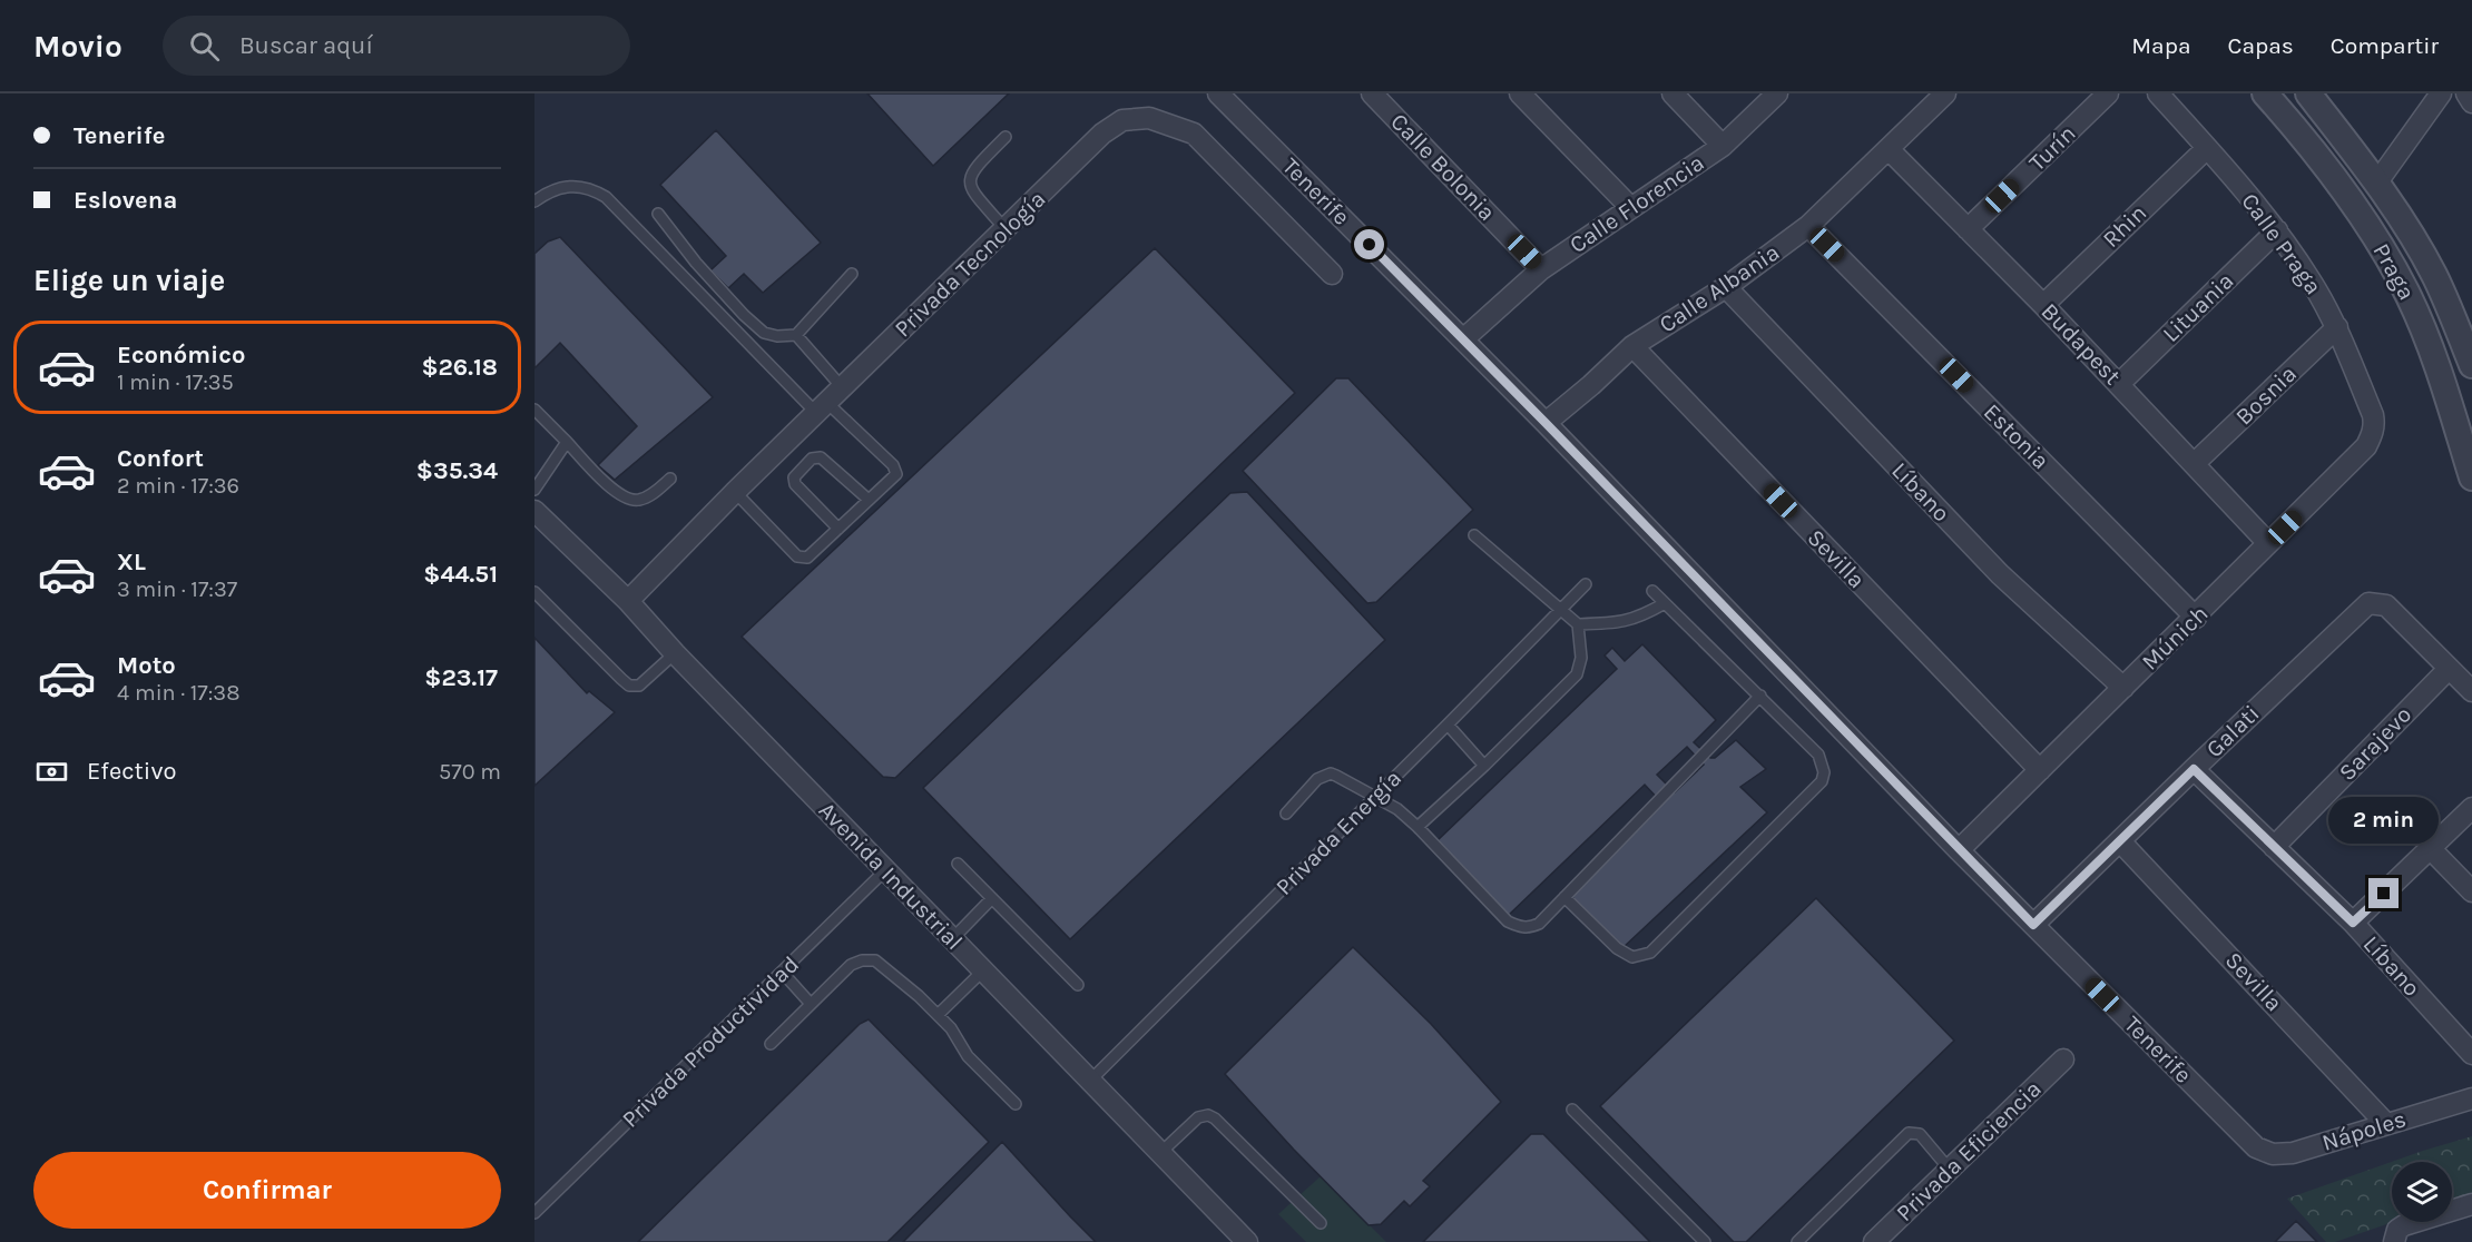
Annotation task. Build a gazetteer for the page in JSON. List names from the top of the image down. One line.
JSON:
{"streets":{"street":["Turín","Calle Bolonia","Tenerife","Calle Florencia","Rhin","Calle Praga","Privada Tecnología","Praga","Calle Albania","Lituania","Budapest","Bosnia","Estonia","Líbano","Sevilla","Múnich","Galati","Sarajevo","Avenida Industrial","Nápoles","Privada Eficiencia"],"lane":["Privada Energía","Privada Productividad"]},"crossings":[["Turín","Budapest"],["Calle Bolonia","Calle Florencia"],["Tenerife","Calle Florencia"],["Tenerife","Calle Albania"],["Tenerife","Múnich"],["Tenerife","Galati"],["Tenerife","Nápoles"],["Rhin","Calle Praga"],["Rhin","Budapest"],["Calle Praga","Lituania"],["Calle Praga","Bosnia"],["Calle Praga","Múnich"],["Privada Tecnología","Avenida Industrial"],["Calle Albania","Budapest"],["Calle Albania","Estonia"],["Calle Albania","Líbano"],["Calle Albania","Sevilla"],["Lituania","Budapest"],["Budapest","Bosnia"],["Budapest","Múnich"],["Estonia","Múnich"],["Líbano","Múnich"],["Líbano","Galati"],["Líbano","Sarajevo"],["Sevilla","Múnich"],["Sevilla","Galati"],["Sevilla","Nápoles"],["Galati","Sarajevo"],["Privada Energía","Avenida Industrial"],["Avenida Industrial","Privada Productividad"]],"page":{"header":"Movio","search":"Buscar aquí","nav":["Mapa","Capas","Compartir"],"banner":["Tenerife","Eslovena"],"heading":"Elige un viaje","list":[{"name":"Económico","note":"1 min · 17:35","value":"$26.18"},{"name":"Confort","note":"2 min · 17:36","value":"$35.34"},{"name":"XL","note":"3 min · 17:37","value":"$44.51"},{"name":"Moto","note":"4 min · 17:38","value":"$23.17"}],"pay":["Efectivo","570 m"],"bubble":"2 min","buttons":"Confirmar"}}
